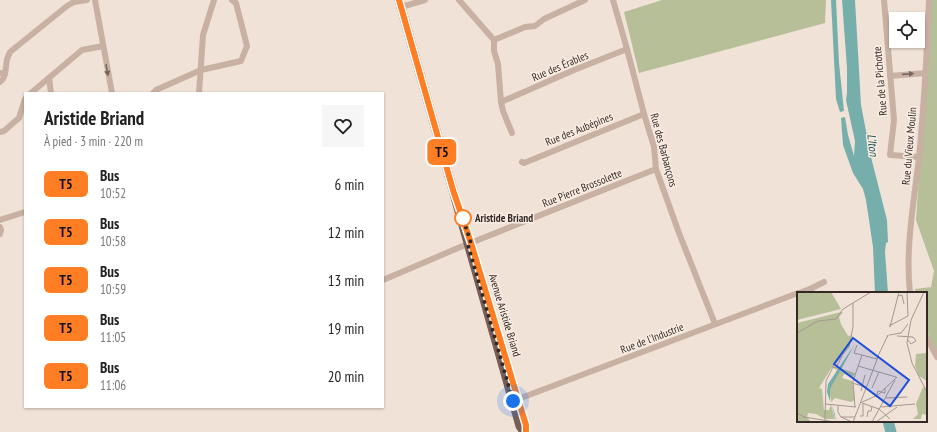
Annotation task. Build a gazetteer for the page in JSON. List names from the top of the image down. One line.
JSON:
{"streets":{"main road":["Avenue Aristide Briand"],"street":["Rue des Érables","Rue de la Pichotte","Rue des Aubépines","Rue du Vieux Moulin","Rue des Barbançons","Rue Pierre Brossolette","Rue de l'Industrie"]},"crossings":[["Rue des Érables","Rue des Barbançons"],["Rue de la Pichotte","Rue du Vieux Moulin"],["Rue des Aubépines","Rue des Barbançons"],["Rue des Barbançons","Rue Pierre Brossolette"],["Rue des Barbançons","Rue de l'Industrie"],["Rue Pierre Brossolette","Avenue Aristide Briand"],["Avenue Aristide Briand","Rue de l'Industrie"]],"water":["L'Iton"],"places":["Aristide Briand"],"lines":["bus line T5"],"page":{"on_map":"T5","heading":["Aristide Briand","À pied · 3 min · 220 m"],"list":[{"mark":"T5","name":"Bus","note":"10:52","value":"6 min"},{"mark":"T5","name":"Bus","note":"10:58","value":"12 min"},{"mark":"T5","name":"Bus","note":"10:59","value":"13 min"},{"mark":"T5","name":"Bus","note":"11:05","value":"19 min"},{"mark":"T5","name":"Bus","note":"11:06","value":"20 min"}]}}
